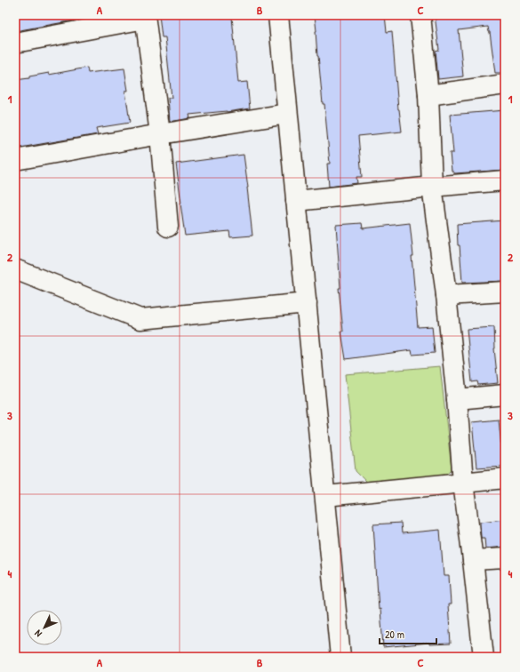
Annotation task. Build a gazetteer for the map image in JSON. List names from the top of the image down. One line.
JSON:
{"scale_bar":"20 m","north":"bottom left","grid":{"columns":["A","B","C"],"rows":["1","2","3","4"]}}
